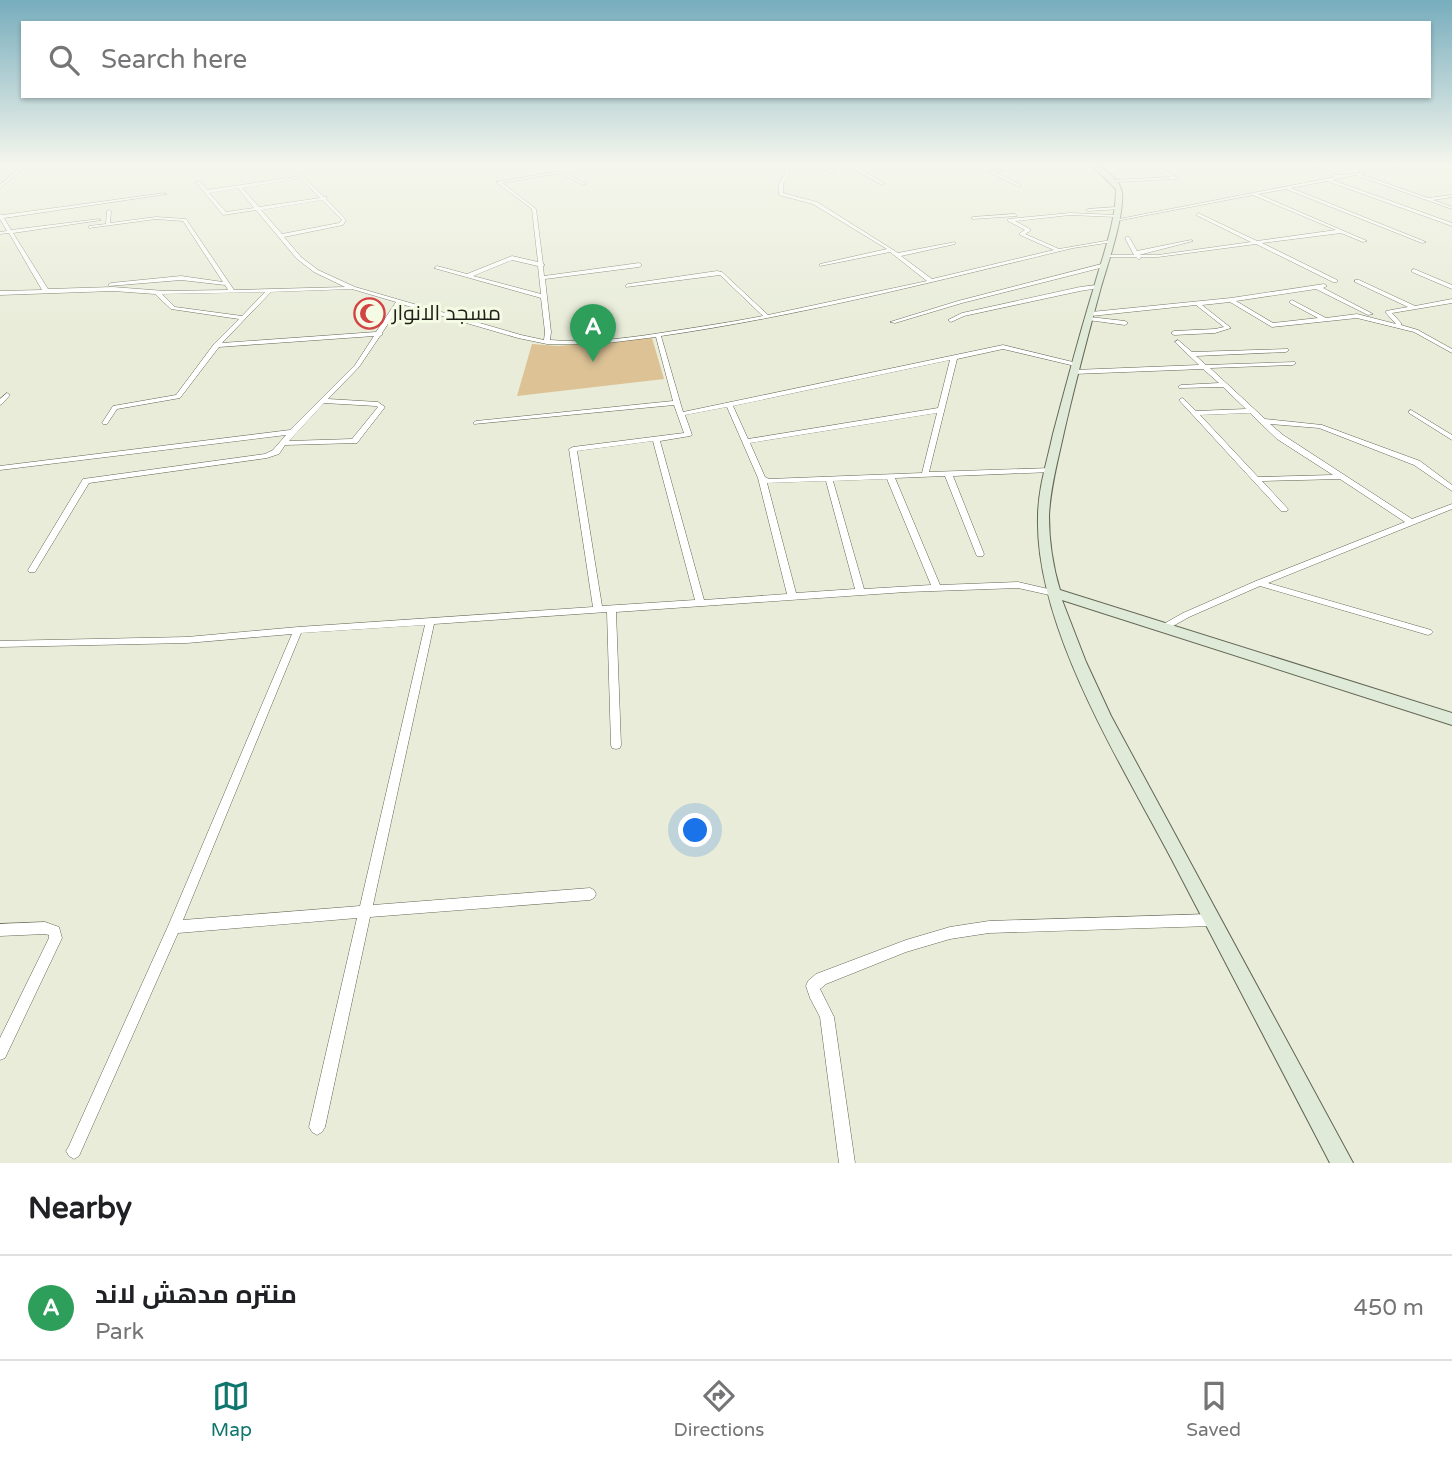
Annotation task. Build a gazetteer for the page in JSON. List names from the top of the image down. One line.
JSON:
{"places":{"mosque":["مسجد الانوار"]},"page":{"search":"Search here","pins":"A","heading":"Nearby","list":[{"mark":"A","name":"منتره مدهش لاند","note":"Park","value":"450 m"}],"nav":["Map","Directions","Saved"]}}
